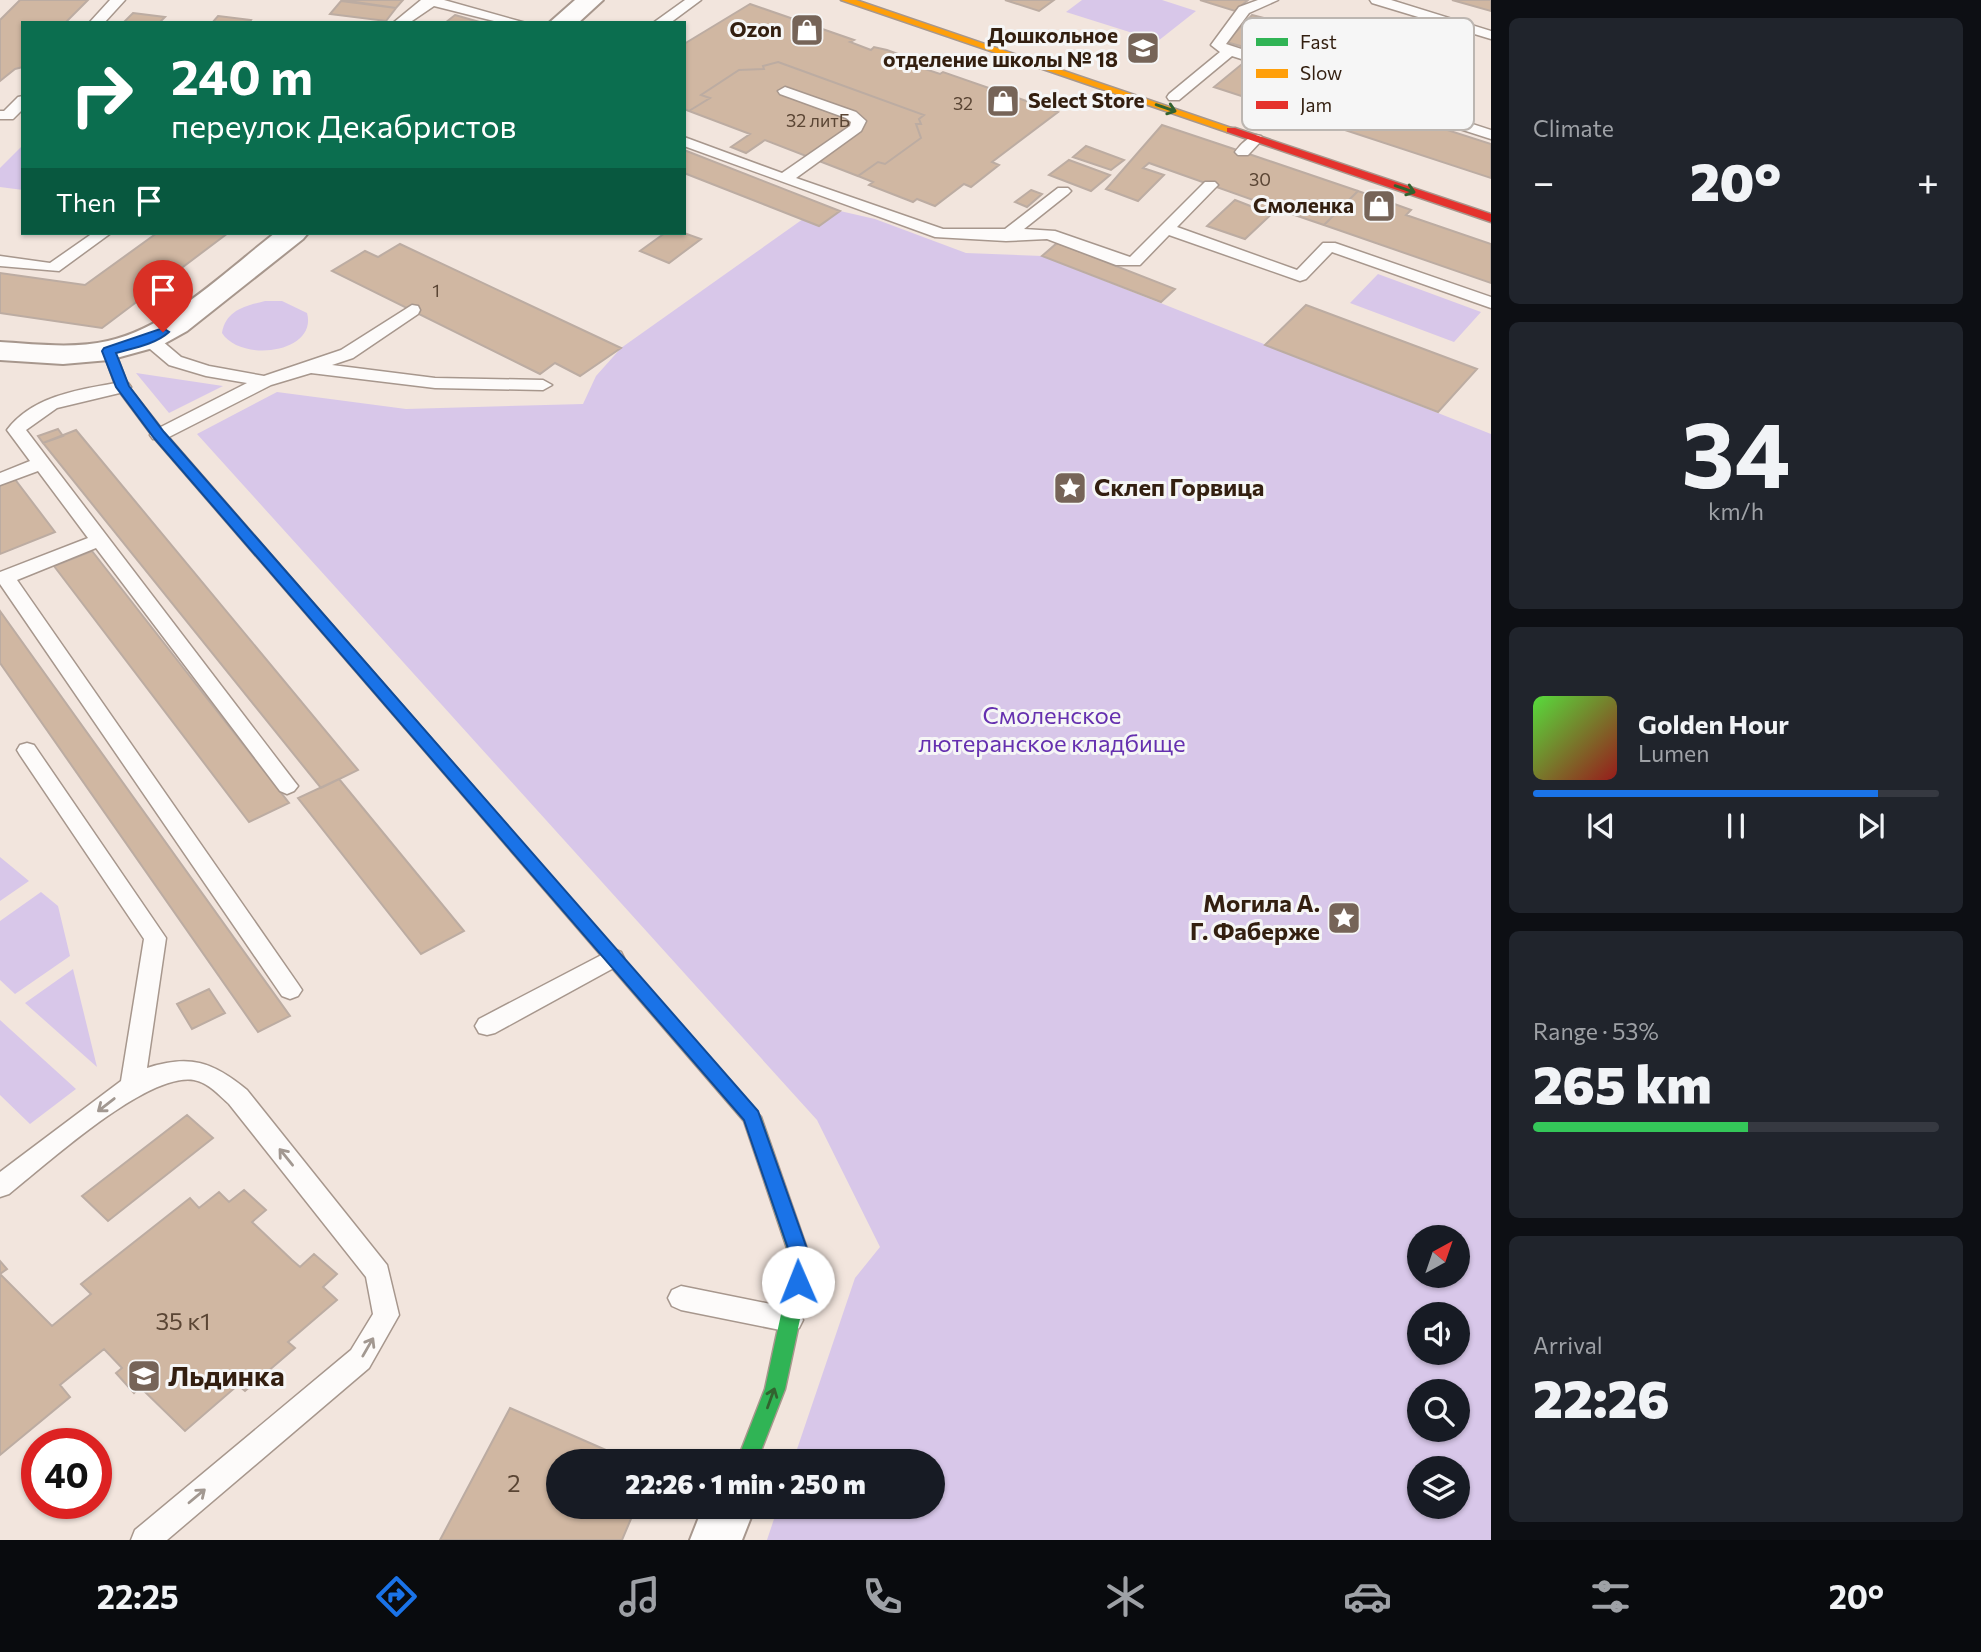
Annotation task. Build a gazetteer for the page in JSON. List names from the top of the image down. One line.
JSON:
{"parks":["Смоленское лютеранское кладбище"],"places":{"shop":["Ozon","Select Store","Смоленка"],"school or university":["Дошкольное отделение школы № 18","Льдинка"],"place":["Склеп Горвица","Могила А. Г. Фаберже"]},"house_numbers":["32","32 литБ","30","1","35 к1","2"],"legend":["Fast","Slow","Jam"],"north":"top right","page":{"tile":["Climate",["34","km/h"],["Range · 53%","265 km"],["Arrival","22:26"]],"turn":["240 m","переулок Декабристов"],"heat":["−","20°","+"],"then":"Then","song":["Golden Hour","Lumen"],"limit":"40","trip":"22:26 · 1 min · 250 m","tabs":["22:25","20°"]}}
